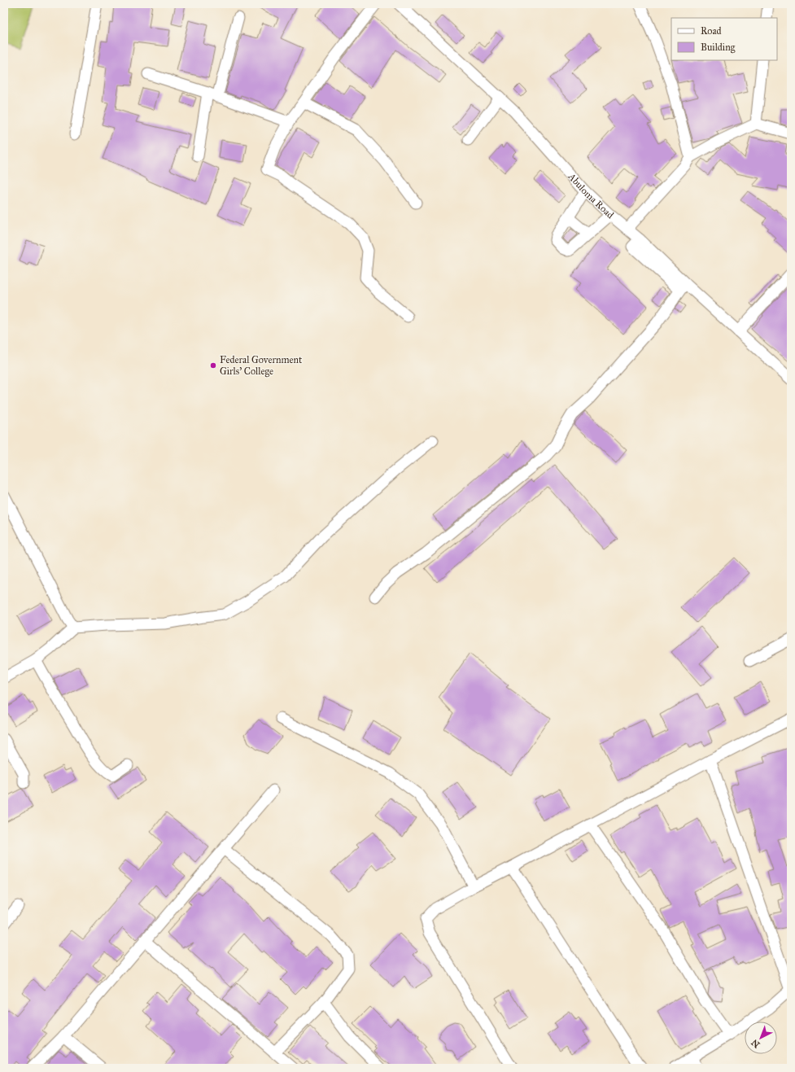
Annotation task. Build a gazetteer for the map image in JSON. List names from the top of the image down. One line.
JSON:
{"streets":{"street":["Abuloma Road"]},"places":["Federal Government Girls' College"],"legend":["Road","Building"],"north":"bottom left"}
